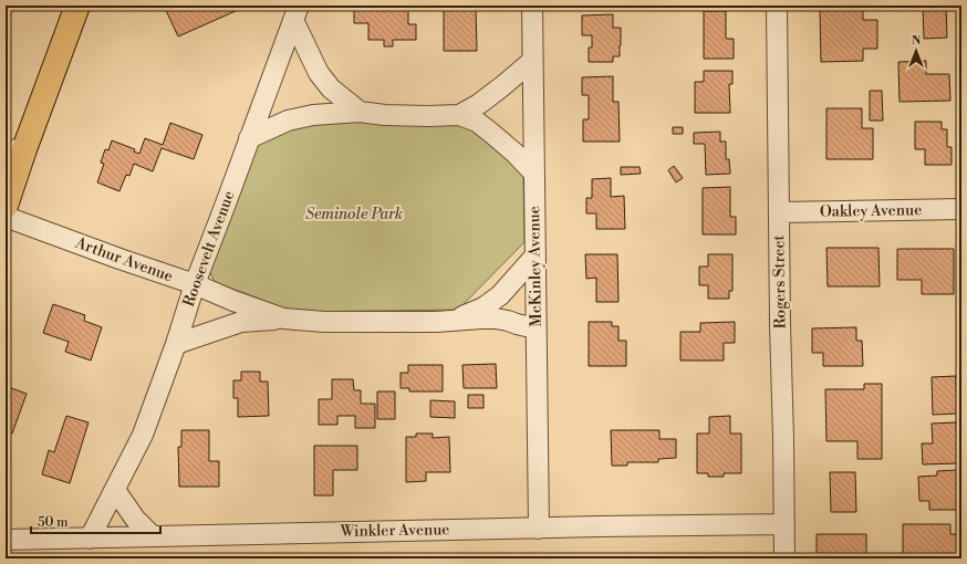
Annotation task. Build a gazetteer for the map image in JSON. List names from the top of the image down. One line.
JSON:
{"streets":{"street":["Oakley Avenue","Roosevelt Avenue","Arthur Avenue","McKinley Avenue","Rogers Street","Winkler Avenue"]},"crossings":[["Oakley Avenue","Rogers Street"],["Roosevelt Avenue","Arthur Avenue"],["Roosevelt Avenue","Winkler Avenue"],["Arthur Avenue","McKinley Avenue"],["McKinley Avenue","Winkler Avenue"],["Rogers Street","Winkler Avenue"]],"parks":["Seminole Park"],"scale_bar":"50 m","north":"top"}
